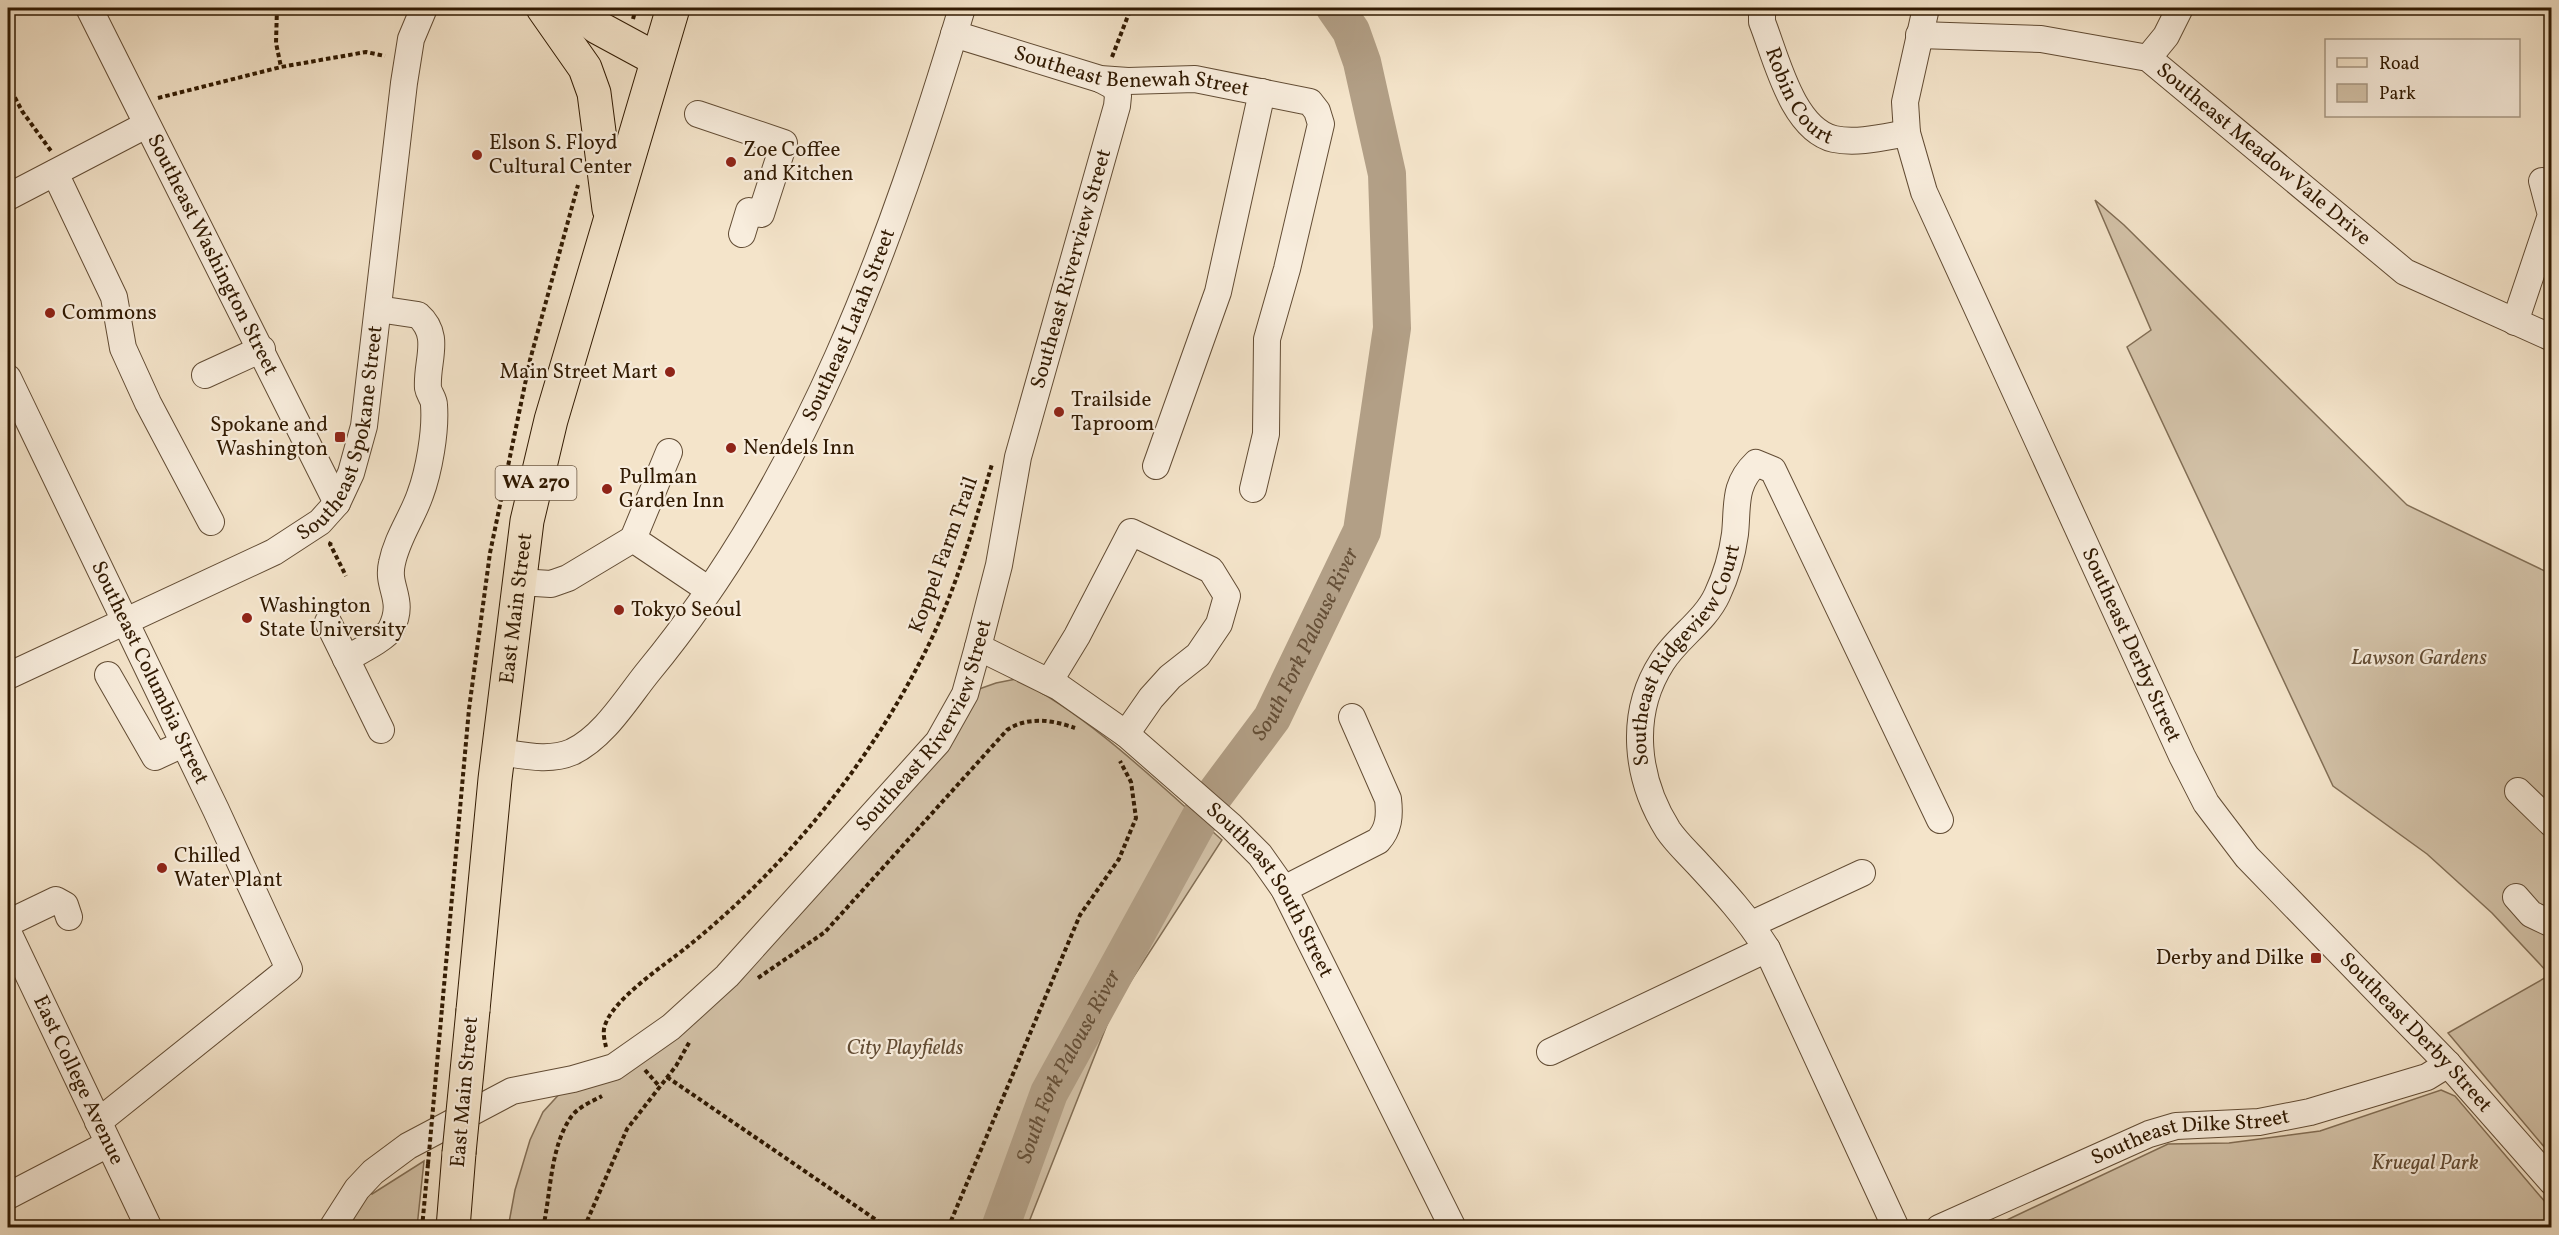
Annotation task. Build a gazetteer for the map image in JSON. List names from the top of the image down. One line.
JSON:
{"streets":{"main road":["WA 270","East Main Street"],"street":["Southeast Benewah Street","Robin Court","Southeast Meadow Vale Drive","Southeast Washington Street","Southeast Riverview Street","Southeast Latah Street","Southeast Spokane Street","Southeast Derby Street","Southeast Ridgeview Court","Southeast Columbia Street","Southeast South Street","East College Avenue","Southeast Dilke Street"],"path":["Koppel Farm Trail"]},"crossings":[["Southeast Benewah Street","Southeast Riverview Street"],["Southeast Benewah Street","Southeast Latah Street"],["Robin Court","Southeast Derby Street"],["Southeast Meadow Vale Drive","Southeast Derby Street"],["Southeast Washington Street","Southeast Spokane Street"],["Southeast Riverview Street","Southeast South Street"],["Southeast Latah Street","East Main Street"],["Southeast Spokane Street","Southeast Columbia Street"],["Southeast Derby Street","Southeast Dilke Street"],["Southeast Columbia Street","East College Avenue"]],"water":["South Fork Palouse River"],"parks":["Lawson Gardens","City Playfields","Kruegal Park"],"places":{"other":["Elson S. Floyd Cultural Center","Zoe Coffee and Kitchen","Commons","Main Street Mart","Trailside Taproom","Nendels Inn","Pullman Garden Inn","Tokyo Seoul","Washington State University","Chilled Water Plant"],"transit":["Spokane and Washington","Derby and Dilke"]},"legend":["Road","Park"]}
